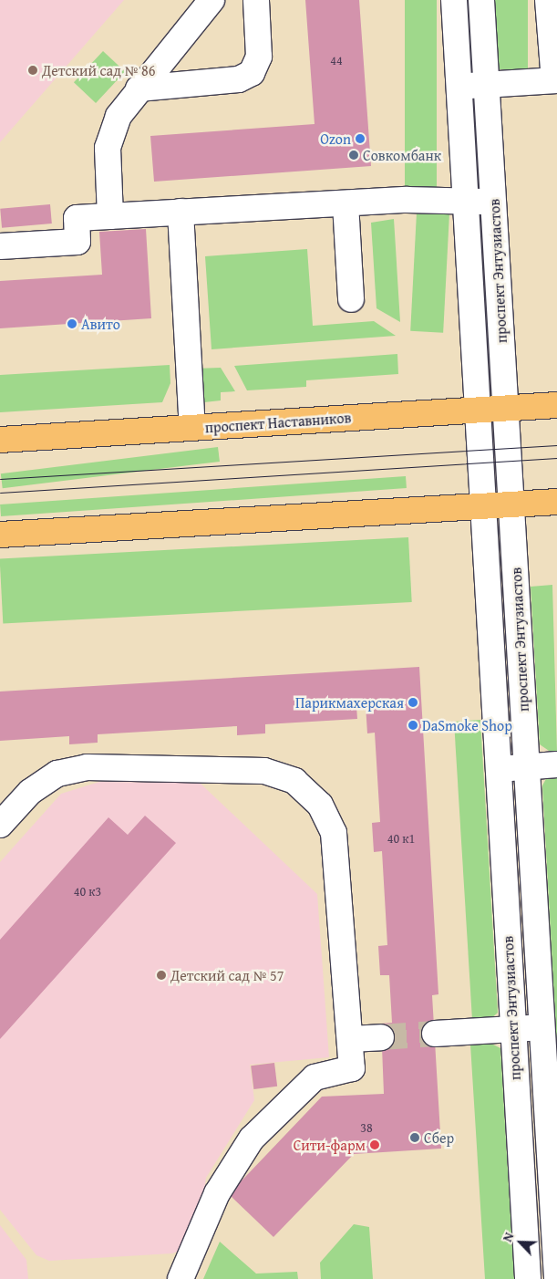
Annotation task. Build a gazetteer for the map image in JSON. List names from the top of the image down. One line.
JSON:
{"streets":{"main road":["проспект Наставников"],"street":["проспект Энтузиастов"]},"crossings":[["проспект Энтузиастов","проспект Наставников"]],"places":["Детский сад № 86","Ozon","Совкомбанк","Авито","Парикмахерская","DaSmoke Shop","Детский сад № 57","Сбер","Сити-фарм"],"house_numbers":["44","40 к1","40 к3","38"],"north":"top left"}
